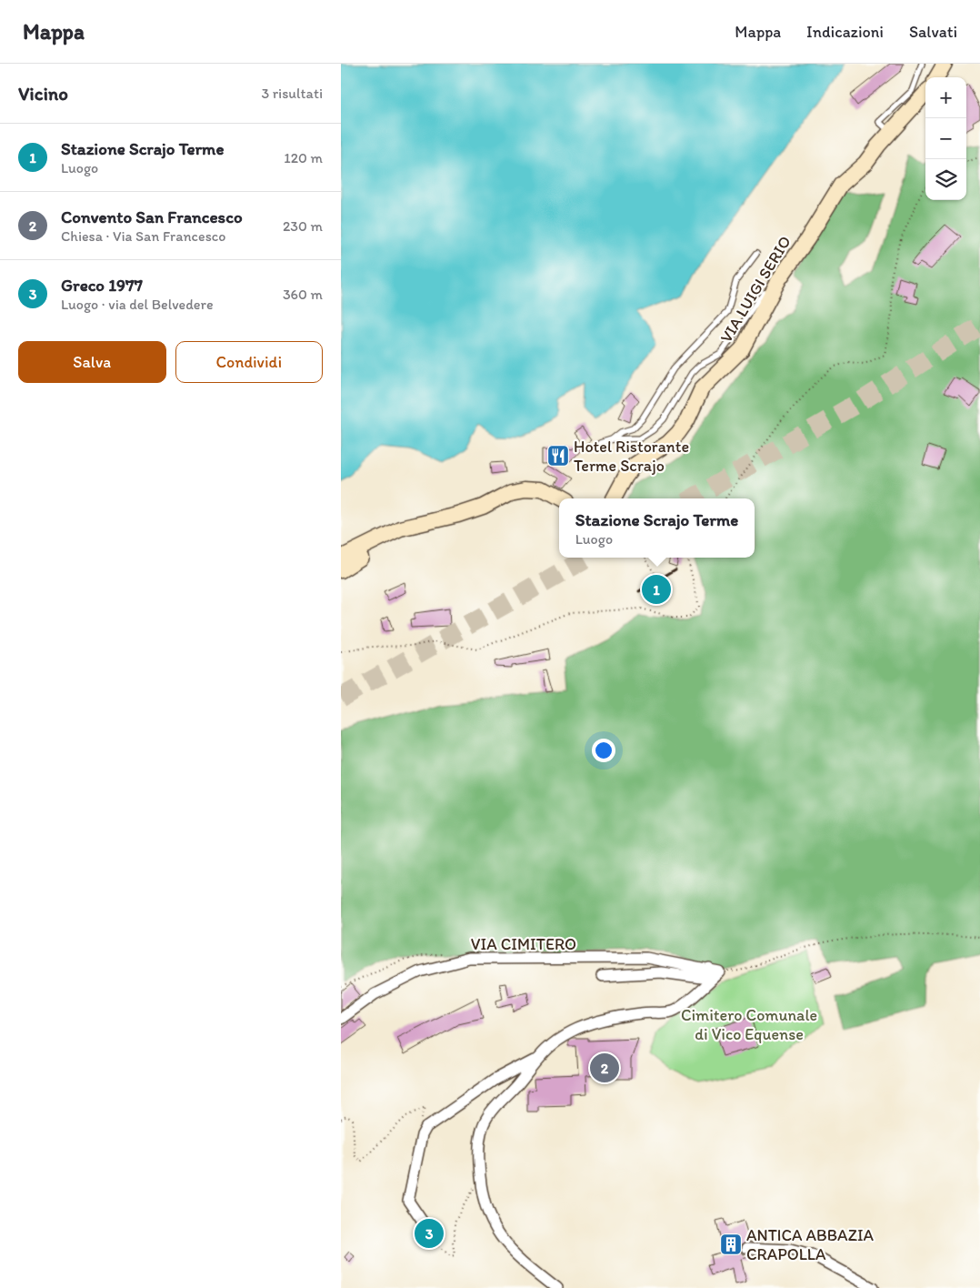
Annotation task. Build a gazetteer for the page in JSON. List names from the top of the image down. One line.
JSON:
{"streets":{"main road":["VIA LUIGI SERIO"],"street":["VIA CIMITERO"]},"parks":["Cimitero Comunale di Vico Equense"],"places":{"restaurant":["Hotel Ristorante Terme Scrajo"],"building":["ANTICA ABBAZIA CRAPOLLA"]},"page":{"header":"Mappa","nav":["Mappa","Indicazioni","Salvati"],"heading":["Vicino","3 risultati"],"map_buttons":["+","−"],"list":[{"mark":"1","name":"Stazione Scrajo Terme","note":"Luogo","value":"120 m"},{"mark":"2","name":"Convento San Francesco","note":"Chiesa · Via San Francesco","value":"230 m"},{"mark":"3","name":"Greco 1977","note":"Luogo · via del Belvedere","value":"360 m"}],"buttons":["Salva","Condividi"],"popup":["Stazione Scrajo Terme","Luogo"],"pins":["1","2","3"]}}
